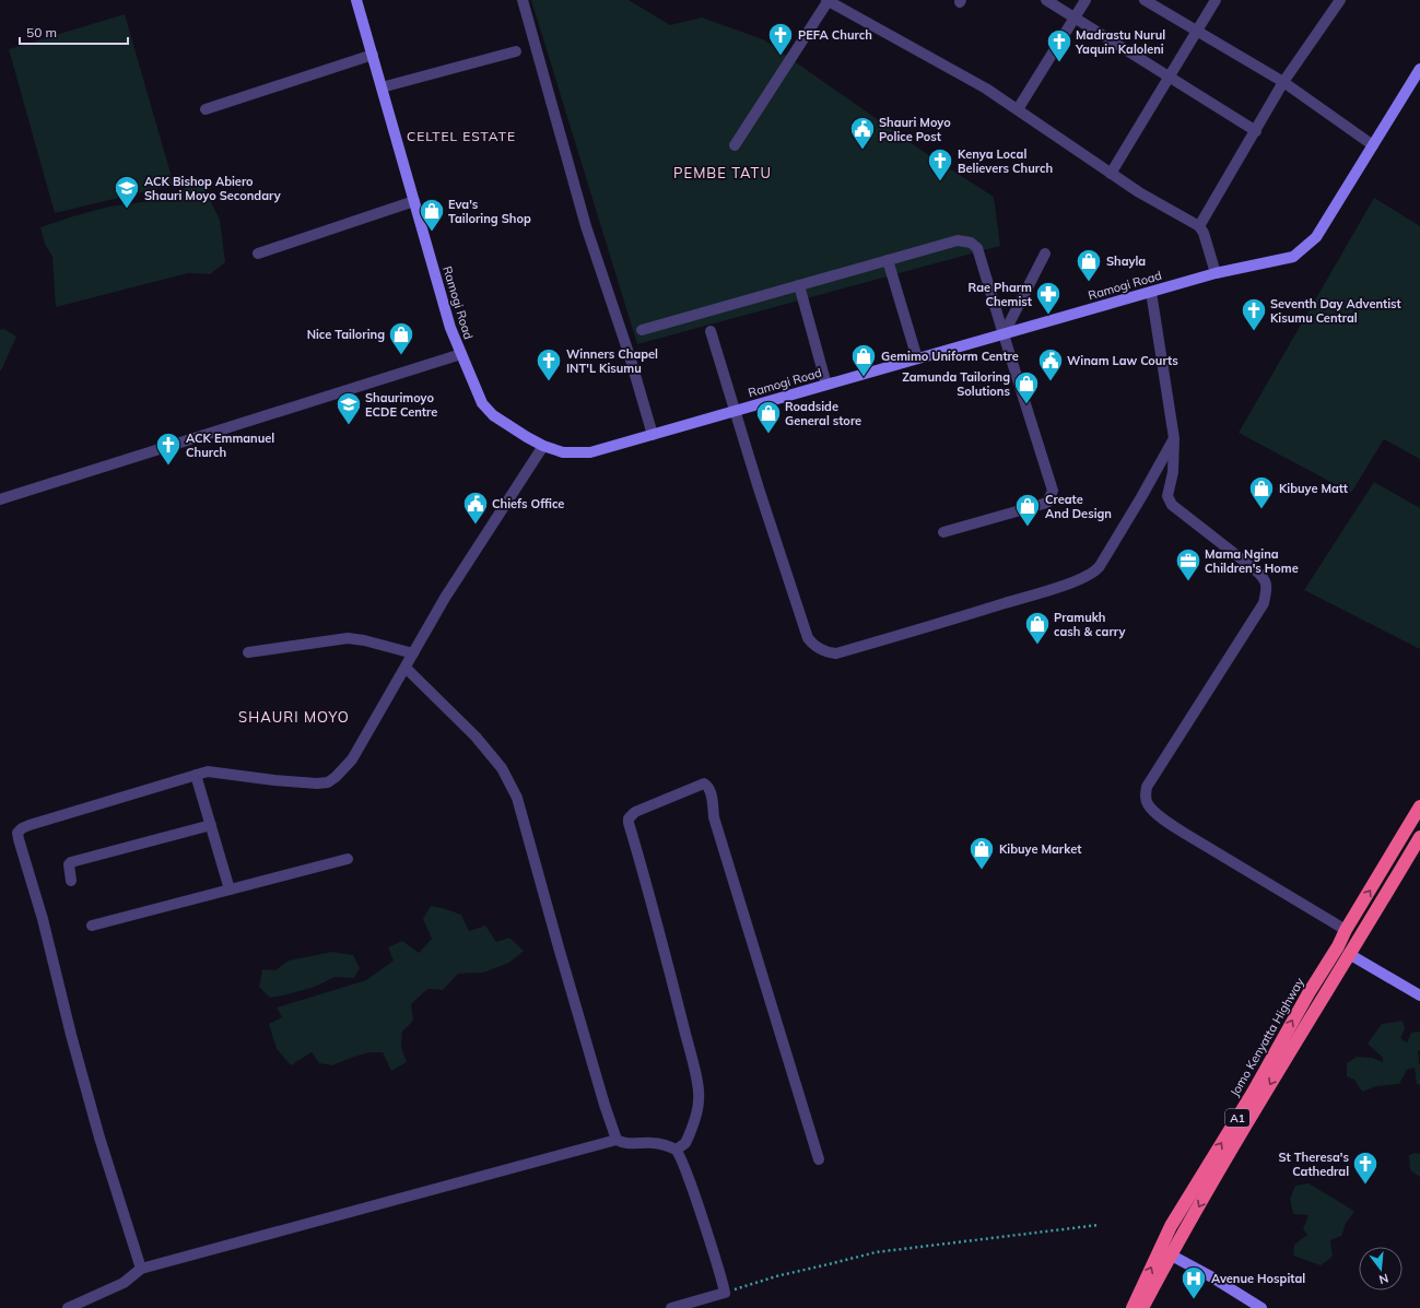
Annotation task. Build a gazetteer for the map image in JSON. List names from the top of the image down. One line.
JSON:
{"streets":{"highway":["Jomo Kenyatta Highway","A1"],"street":["Ramogi Road"]},"districts":["CELTEL ESTATE","PEMBE TATU","SHAURI MOYO"],"places":{"church":["PEFA Church","Madrastu Nurul Yaquin Kaloleni","Kenya Local Believers Church","Seventh Day Adventist Kisumu Central","Winners Chapel INT'L Kisumu","ACK Emmanuel Church","St Theresa's Cathedral"],"public building":["Shauri Moyo Police Post","Winam Law Courts","Chiefs Office"],"school or university":["ACK Bishop Abiero Shauri Moyo Secondary","Shaurimoyo ECDE Centre"],"shop":["Eva's Tailoring Shop","Shayla","Nice Tailoring","Gemimo Uniform Centre","Zamunda Tailoring Solutions","Roadside General store","Kibuye Matt","Create And Design","Pramukh cash & carry","Kibuye Market"],"pharmacy":["Rae Pharm Chemist"],"office":["Mama Ngina Children's Home"],"hospital":["Avenue Hospital"]},"scale_bar":"50 m","north":"bottom"}
